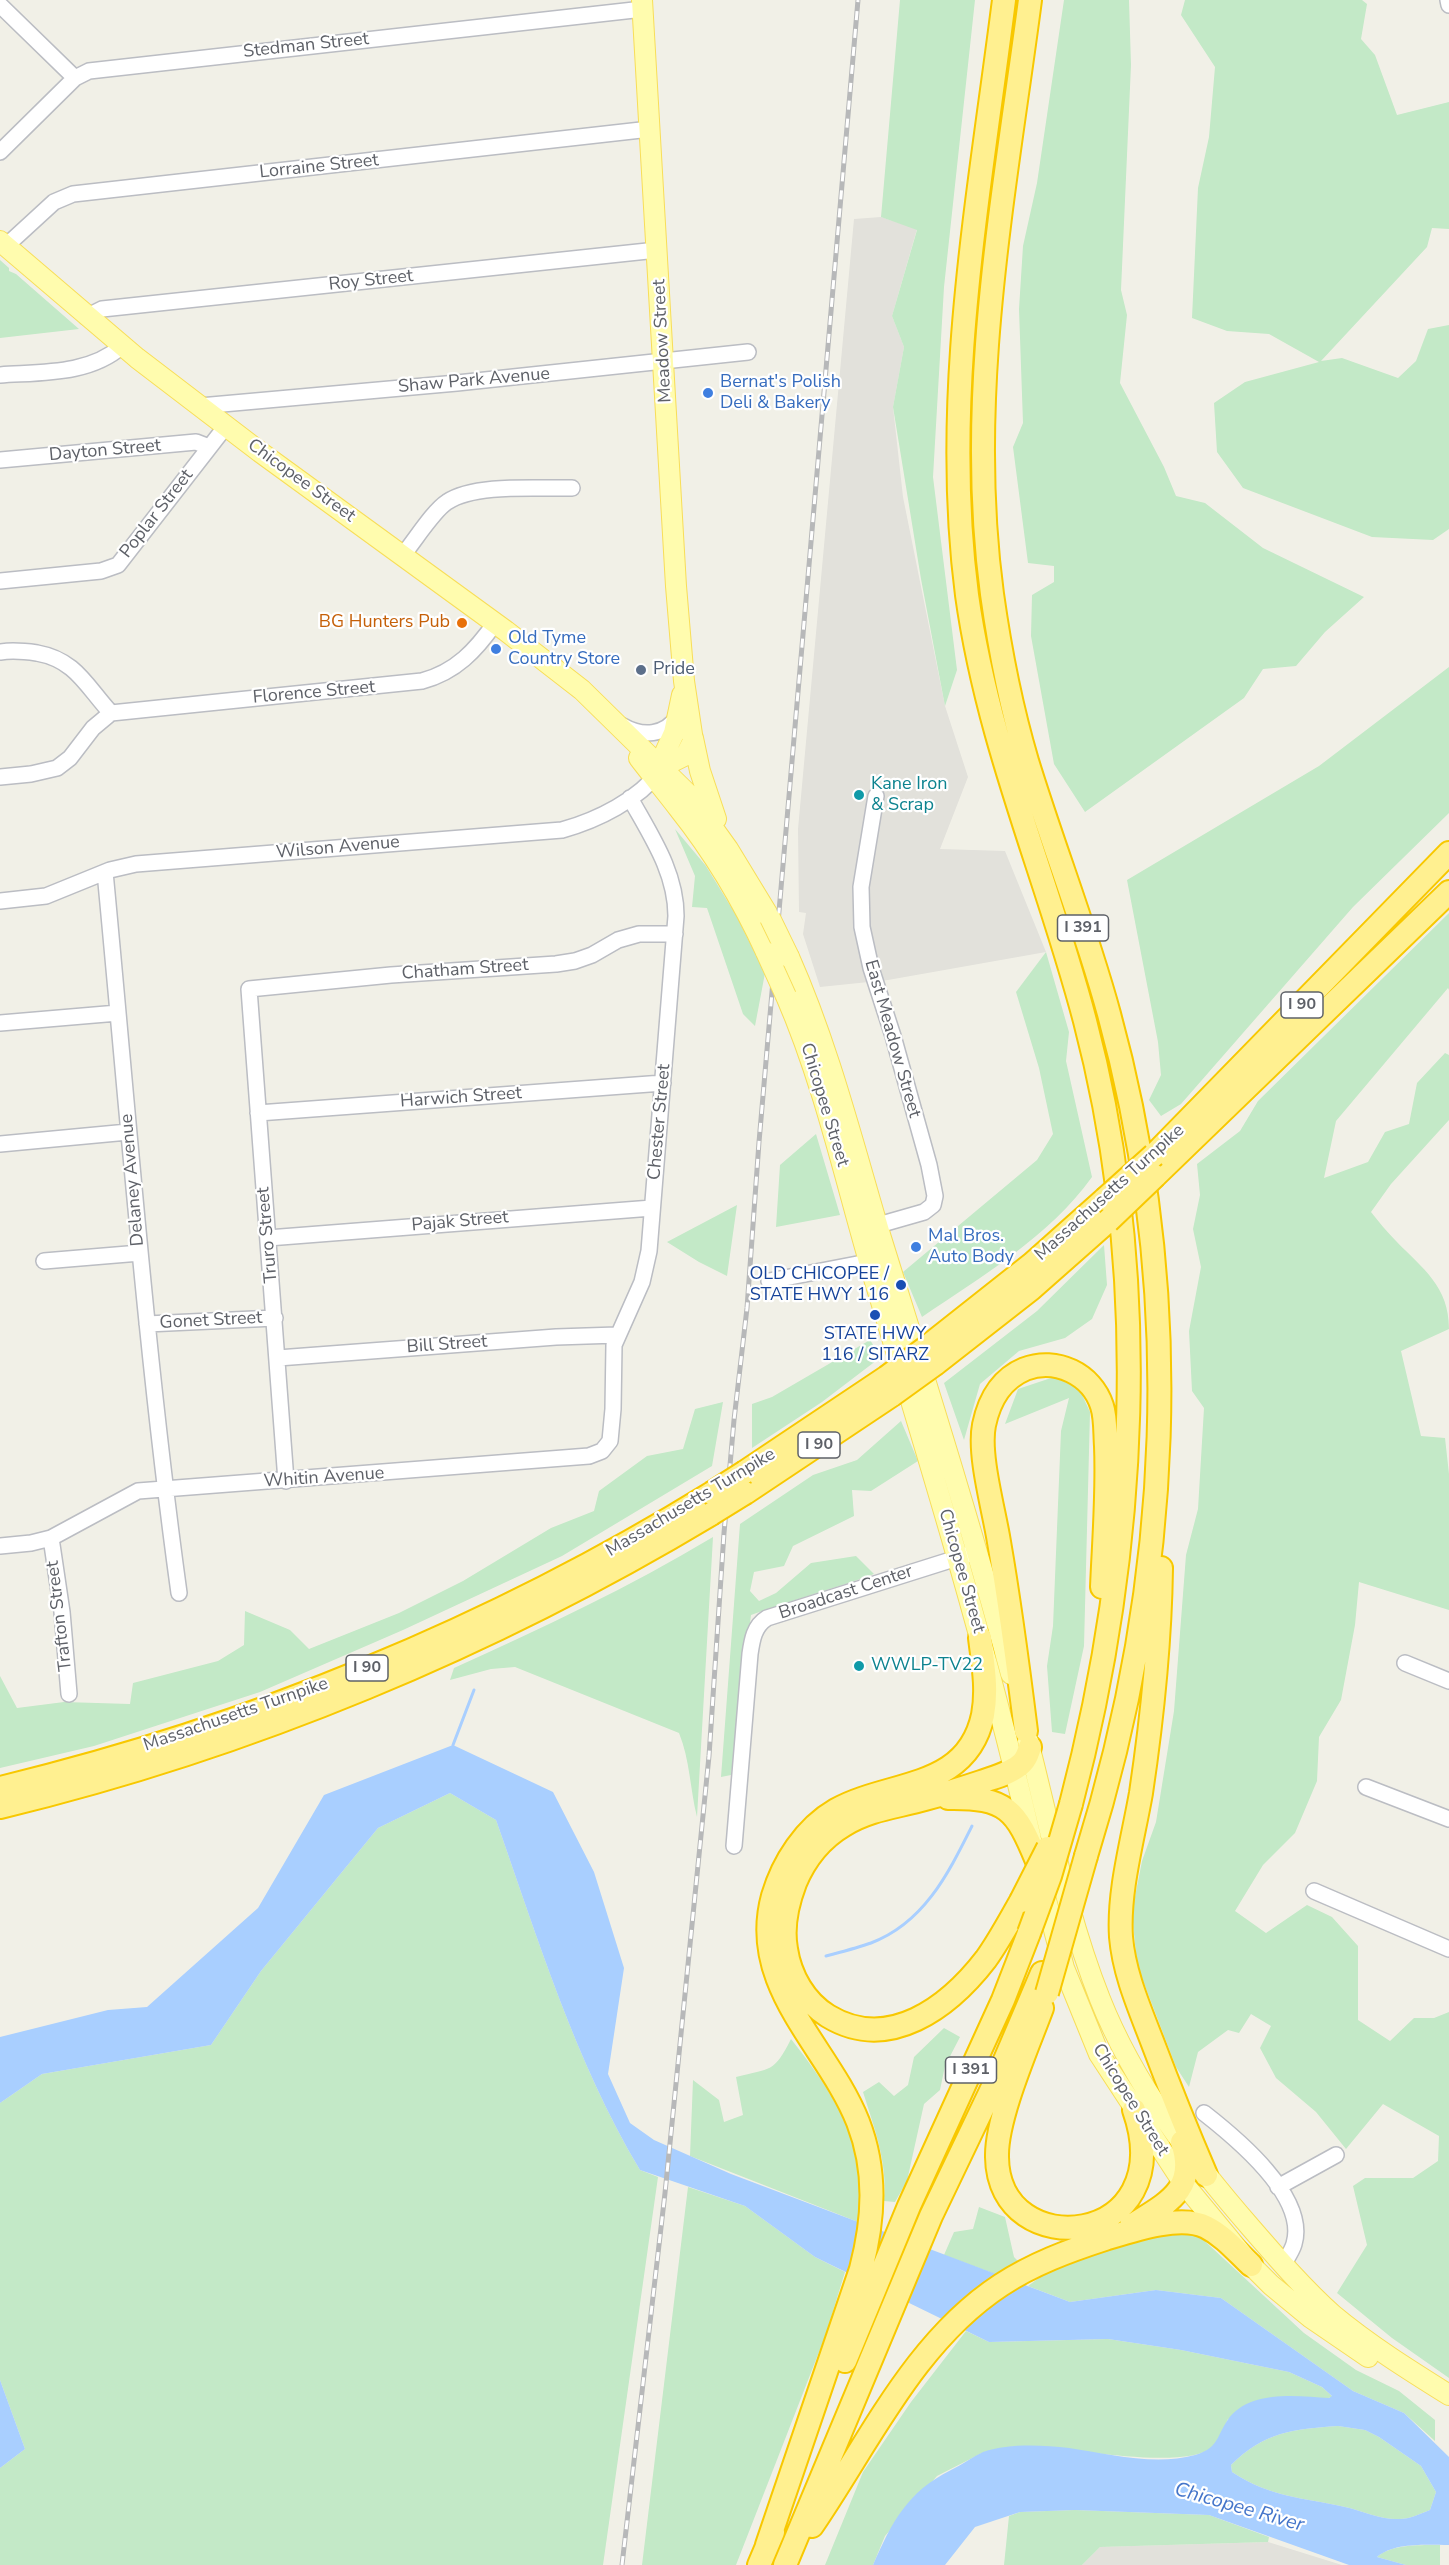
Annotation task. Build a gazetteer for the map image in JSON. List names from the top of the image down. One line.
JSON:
{"streets":{"highway":["I 391","I 90","Massachusetts Turnpike"],"main road":["Meadow Street","Chicopee Street"],"street":["Stedman Street","Lorraine Street","Roy Street","Shaw Park Avenue","Dayton Street","Poplar Street","Florence Street","Wilson Avenue","Chatham Street","East Meadow Street","Harwich Street","Chester Street","Delaney Avenue","Pajak Street","Truro Street","Gonet Street","Bill Street","Whitin Avenue","Broadcast Center","Trafton Street"]},"crossings":[["Stedman Street","Meadow Street"],["Lorraine Street","Meadow Street"],["Lorraine Street","Chicopee Street"],["Roy Street","Meadow Street"],["Roy Street","Chicopee Street"],["Meadow Street","Shaw Park Avenue"],["Meadow Street","Chicopee Street"],["Meadow Street","Wilson Avenue"],["Shaw Park Avenue","Chicopee Street"],["Dayton Street","Poplar Street"],["Chicopee Street","Poplar Street"],["Chicopee Street","Florence Street"],["Chicopee Street","Wilson Avenue"],["Chicopee Street","East Meadow Street"],["Chicopee Street","Broadcast Center"],["Wilson Avenue","Chester Street"],["Wilson Avenue","Delaney Avenue"],["Chatham Street","Chester Street"],["Chatham Street","Truro Street"],["Harwich Street","Chester Street"],["Harwich Street","Truro Street"],["Chester Street","Pajak Street"],["Chester Street","Bill Street"],["Chester Street","Whitin Avenue"],["Delaney Avenue","Gonet Street"],["Delaney Avenue","Whitin Avenue"],["Pajak Street","Truro Street"],["Truro Street","Gonet Street"],["Truro Street","Bill Street"],["Truro Street","Whitin Avenue"],["Whitin Avenue","Trafton Street"]],"water":["Chicopee River"],"places":["Bernat's Polish Deli & Bakery","BG Hunters Pub","Old Tyme Country Store","Pride","Kane Iron & Scrap","Mal Bros. Auto Body","OLD CHICOPEE / STATE HWY 116","STATE HWY 116 / SITARZ","WWLP-TV22"]}
